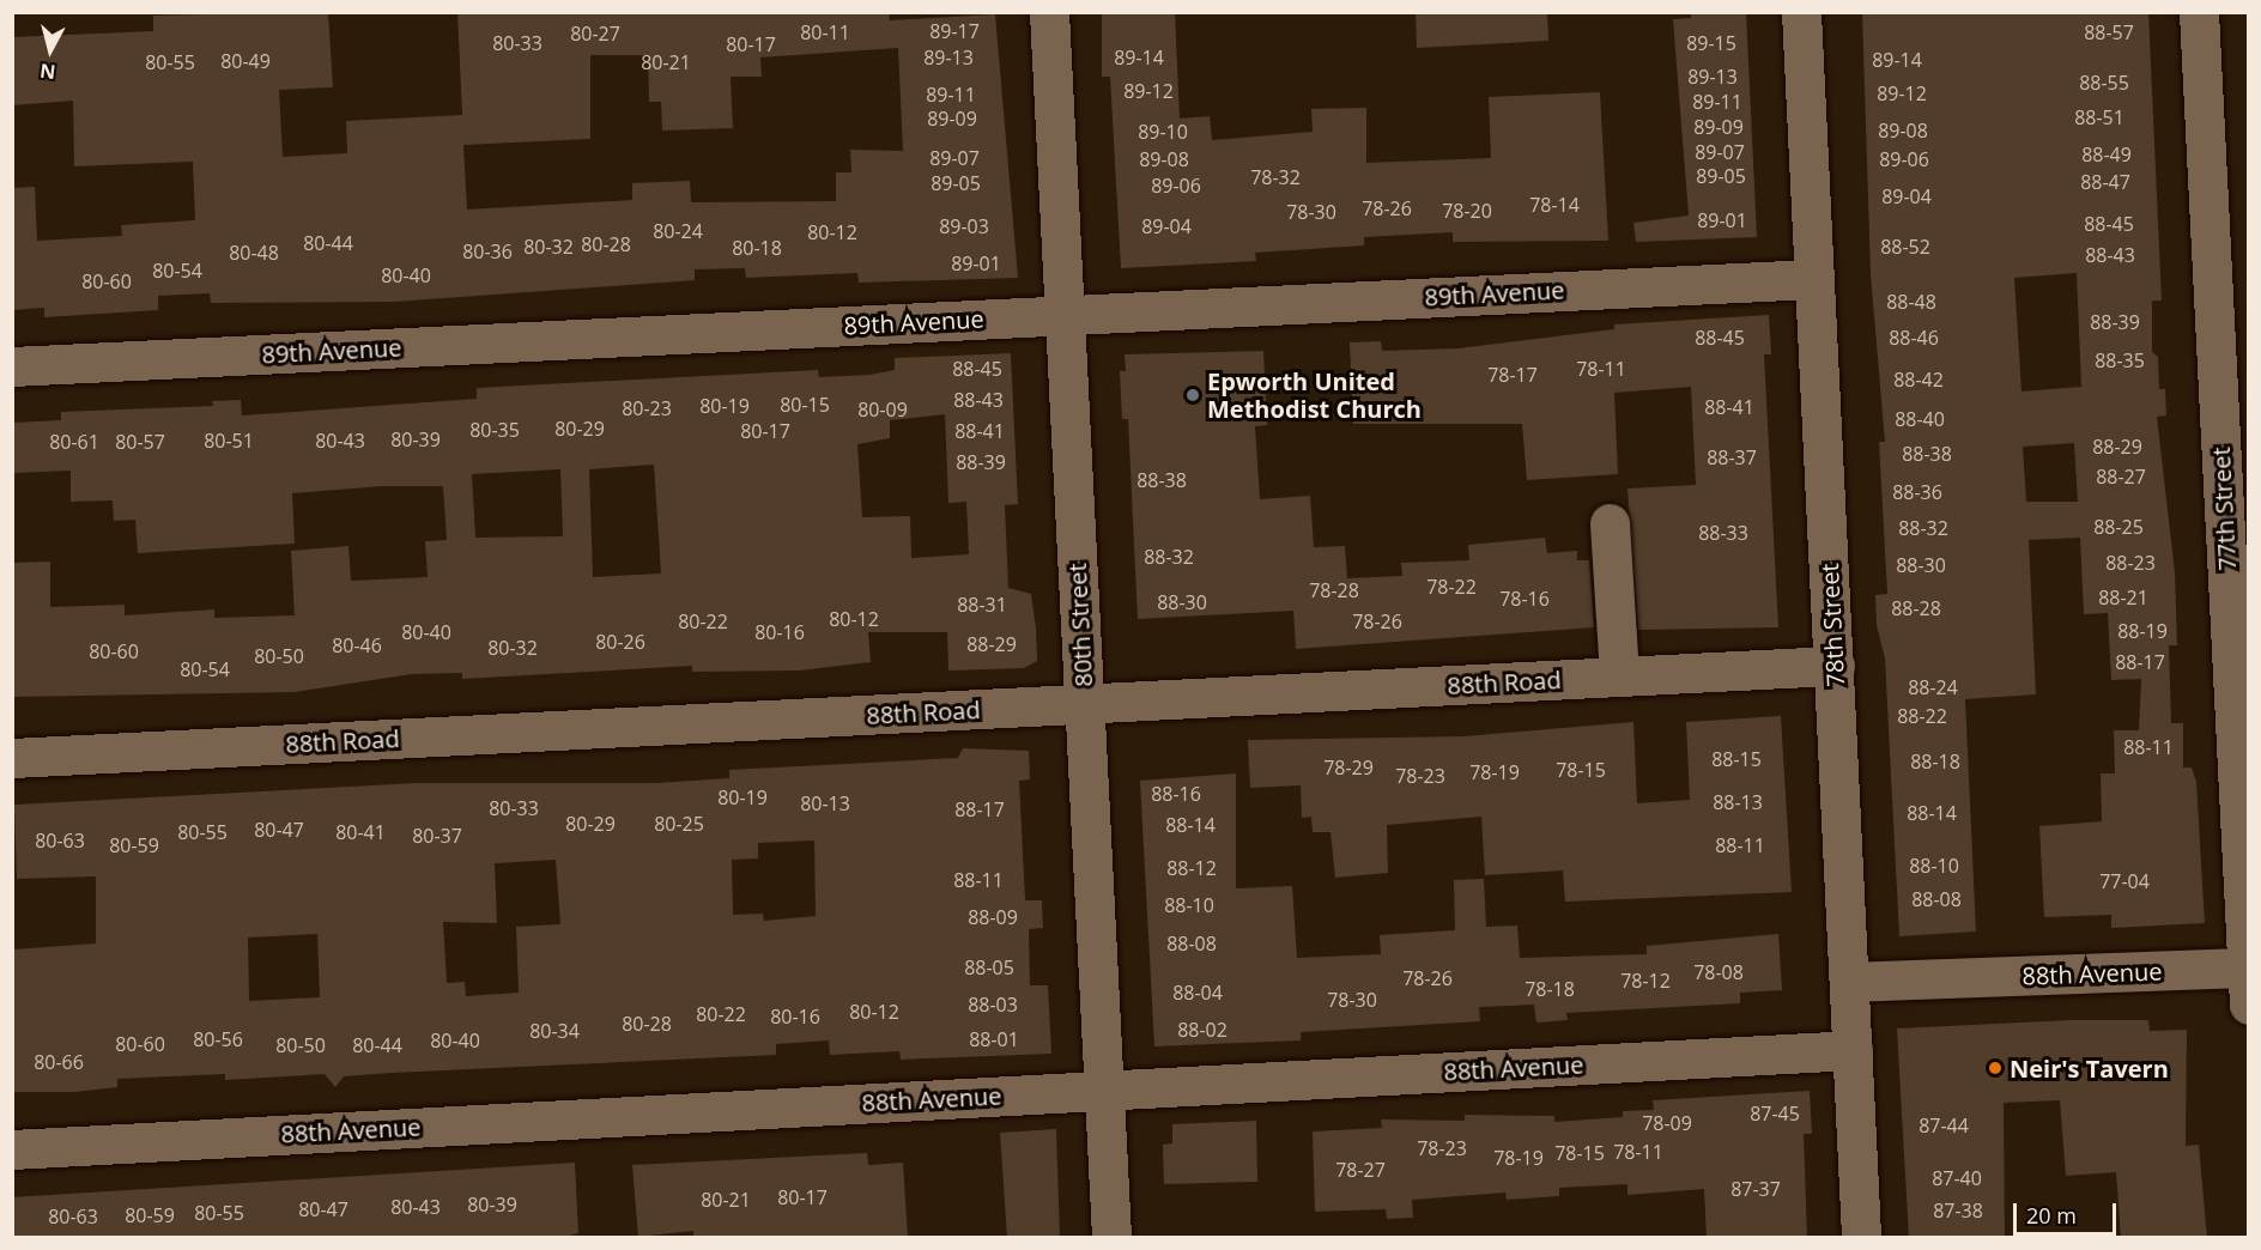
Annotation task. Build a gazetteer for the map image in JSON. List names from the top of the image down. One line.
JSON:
{"streets":{"street":["89th Avenue","77th Street","80th Street","78th Street","88th Road","88th Avenue"]},"crossings":[["89th Avenue","80th Street"],["89th Avenue","78th Street"],["77th Street","88th Avenue"],["80th Street","88th Road"],["80th Street","88th Avenue"],["78th Street","88th Road"],["78th Street","88th Avenue"]],"places":["Epworth United Methodist Church","Neir's Tavern"],"house_numbers":["89-17","80-11","88-57","80-27","80-33","89-15","80-17","89-13","89-14","89-14","80-49","80-55","80-21","89-13","88-55","89-12","89-12","89-11","89-11","88-51","89-09","89-09","89-08","89-10","89-07","88-49","89-07","89-08","89-06","89-05","78-32","88-47","89-05","89-06","89-04","78-14","78-26","78-20","78-30","89-01","88-45","89-03","89-04","80-24","80-12","80-44","80-28","80-32","88-52","80-18","80-36","80-48","88-43","89-01","80-54","80-40","80-60","88-48","88-39","88-45","88-46","88-35","88-45","78-11","78-17","88-42","88-43","80-15","80-19","88-41","80-23","80-09","88-40","80-29","80-35","80-17","88-41","80-39","80-51","80-43","80-61","80-57","88-29","88-38","88-37","88-39","88-27","88-38","88-36","88-25","88-32","88-33","88-32","88-23","88-30","78-22","78-28","88-21","78-16","88-30","88-31","88-28","80-12","80-22","78-26","88-19","80-40","80-16","80-26","88-29","80-46","80-32","80-60","80-50","88-17","80-54","88-24","88-22","88-11","88-15","88-18","78-29","78-15","78-19","78-23","88-16","80-19","88-13","80-13","80-33","88-17","88-14","80-29","80-25","88-14","80-47","80-55","80-41","80-37","80-63","80-59","88-11","88-10","88-12","88-11","77-04","88-08","88-10","88-09","88-08","88-05","78-08","78-26","78-12","78-18","88-04","78-30","88-03","80-12","80-22","80-16","80-28","88-02","80-34","80-56","88-01","80-40","80-60","80-50","80-44","80-66","87-45","78-09","87-44","78-23","78-11","78-15","78-19","78-27","87-40","87-37","80-17","80-21","80-39","80-43","80-47","87-38","80-55","80-59","80-63"],"scale_bar":"20 m","north":"bottom"}
